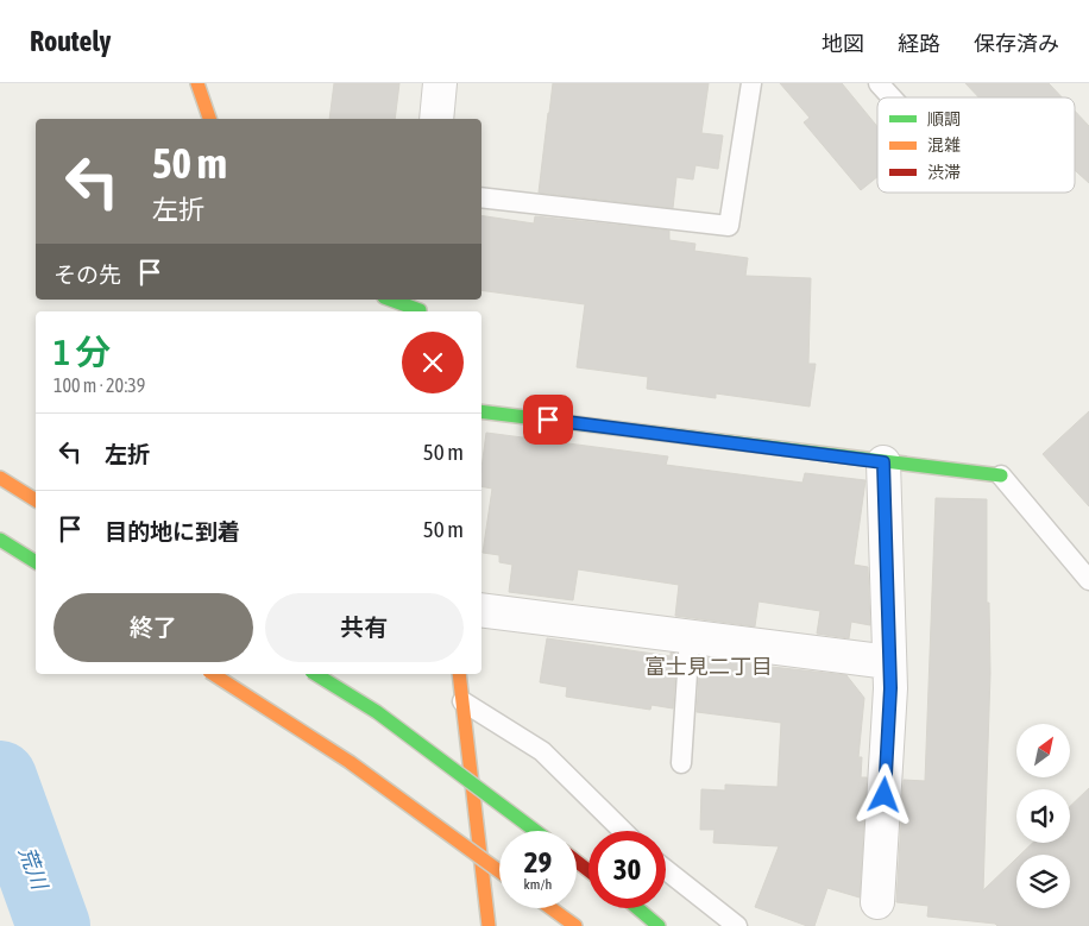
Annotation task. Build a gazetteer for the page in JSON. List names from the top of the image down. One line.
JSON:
{"districts":["富士見二丁目"],"water":["荒川"],"legend":["順調","混雑","渋滞"],"north":"top right","page":{"header":"Routely","nav":["地図","経路","保存済み"],"turn":["50 m","左折"],"then":"その先","heading":["1 分","100 m · 20:39"],"list":[{"name":"左折","value":"50 m"},{"name":"目的地に到着","value":"50 m"}],"buttons":["終了","共有"],"speed":"29 km/h","limit":"30"}}
